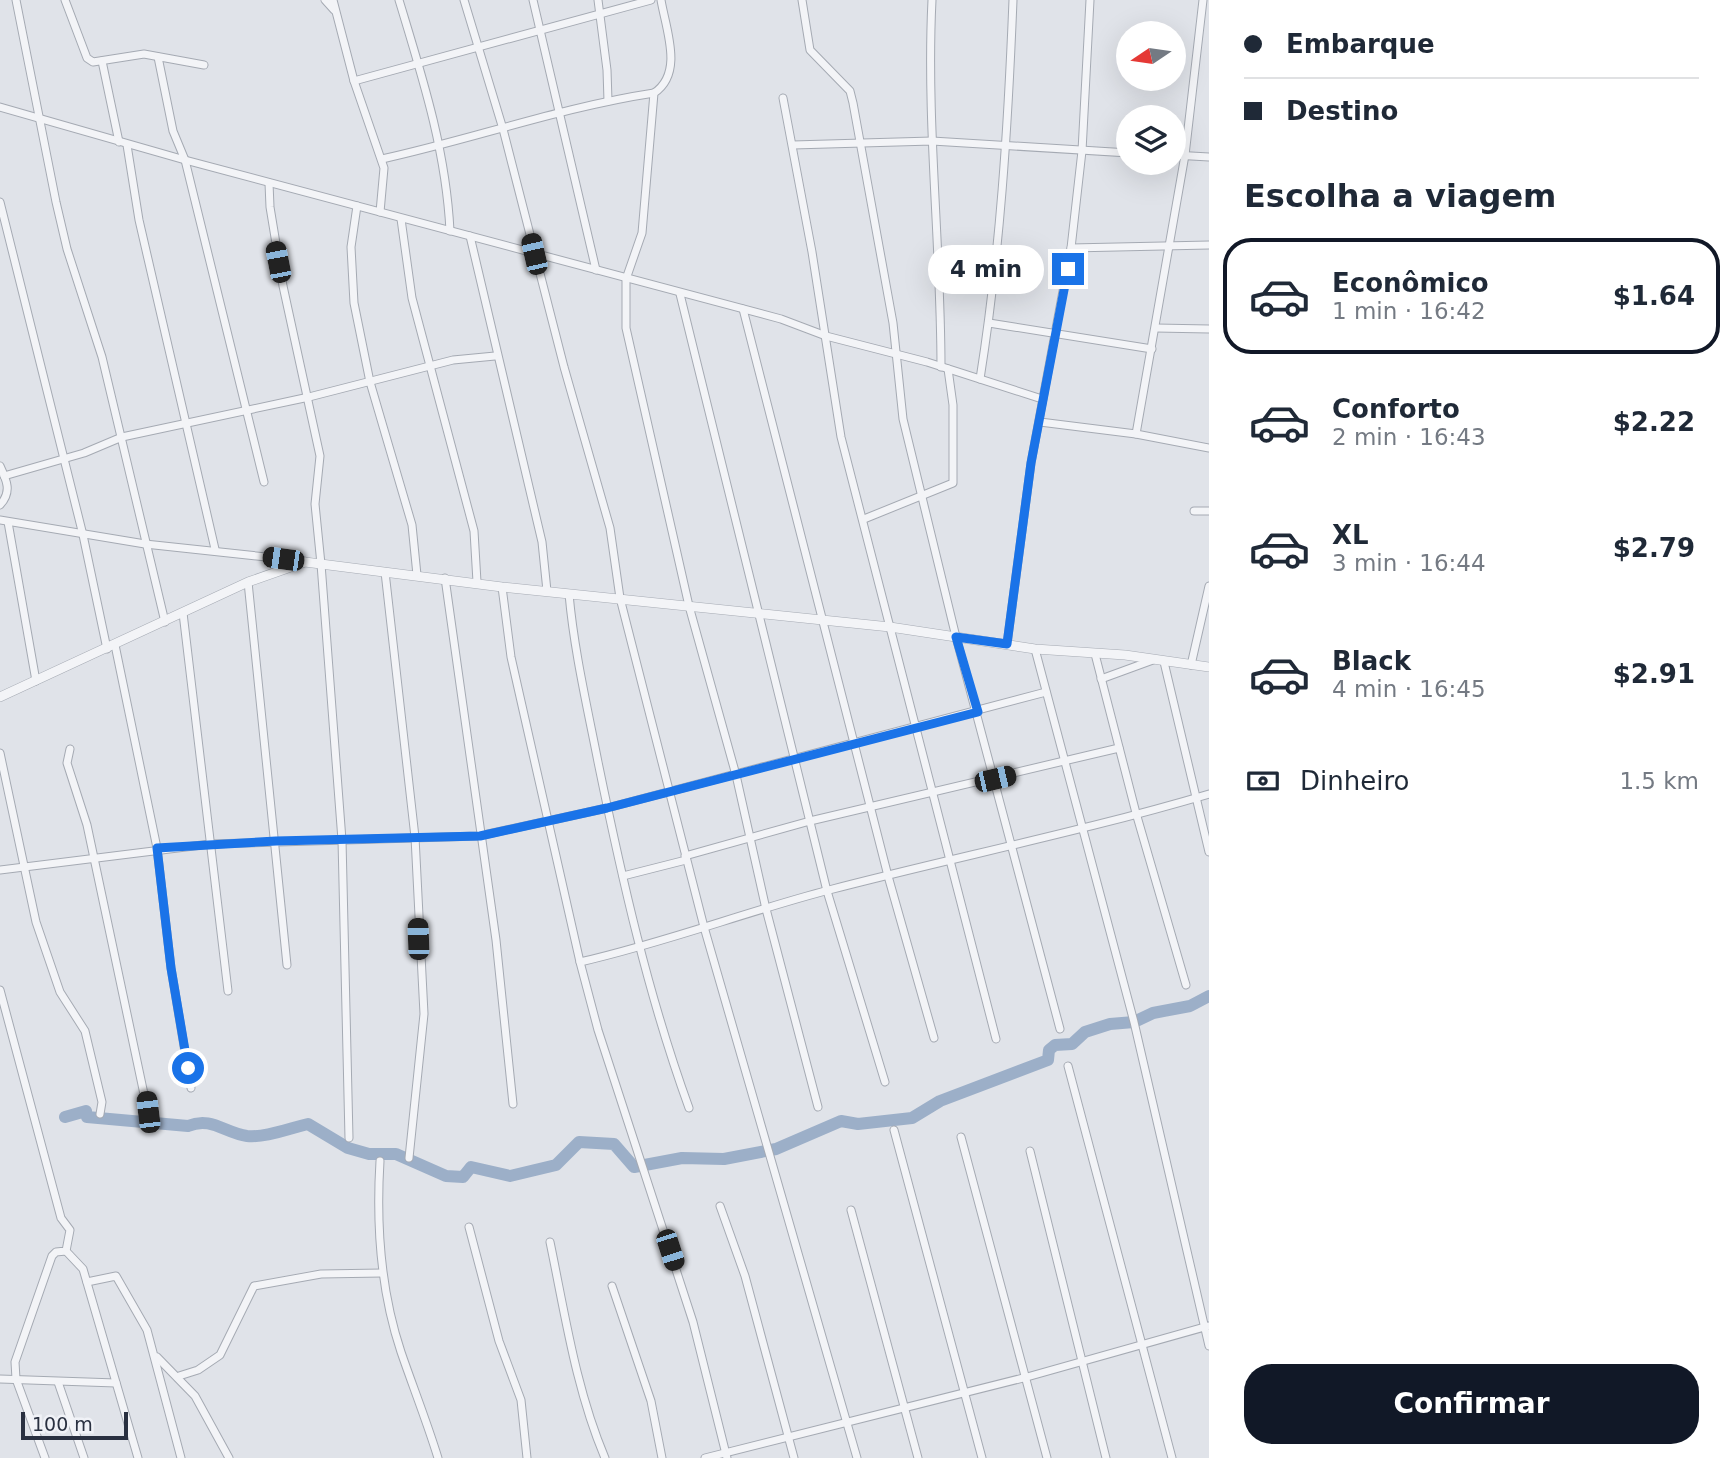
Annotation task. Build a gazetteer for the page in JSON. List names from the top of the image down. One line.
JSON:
{"scale_bar":"100 m","north":"left","page":{"banner":["Embarque","Destino"],"heading":"Escolha a viagem","list":[{"name":"Econômico","note":"1 min · 16:42","value":"$1.64"},{"name":"Conforto","note":"2 min · 16:43","value":"$2.22"},{"name":"XL","note":"3 min · 16:44","value":"$2.79"},{"name":"Black","note":"4 min · 16:45","value":"$2.91"}],"bubble":"4 min","pay":["Dinheiro","1.5 km"],"buttons":"Confirmar","scale":"100 m"}}
